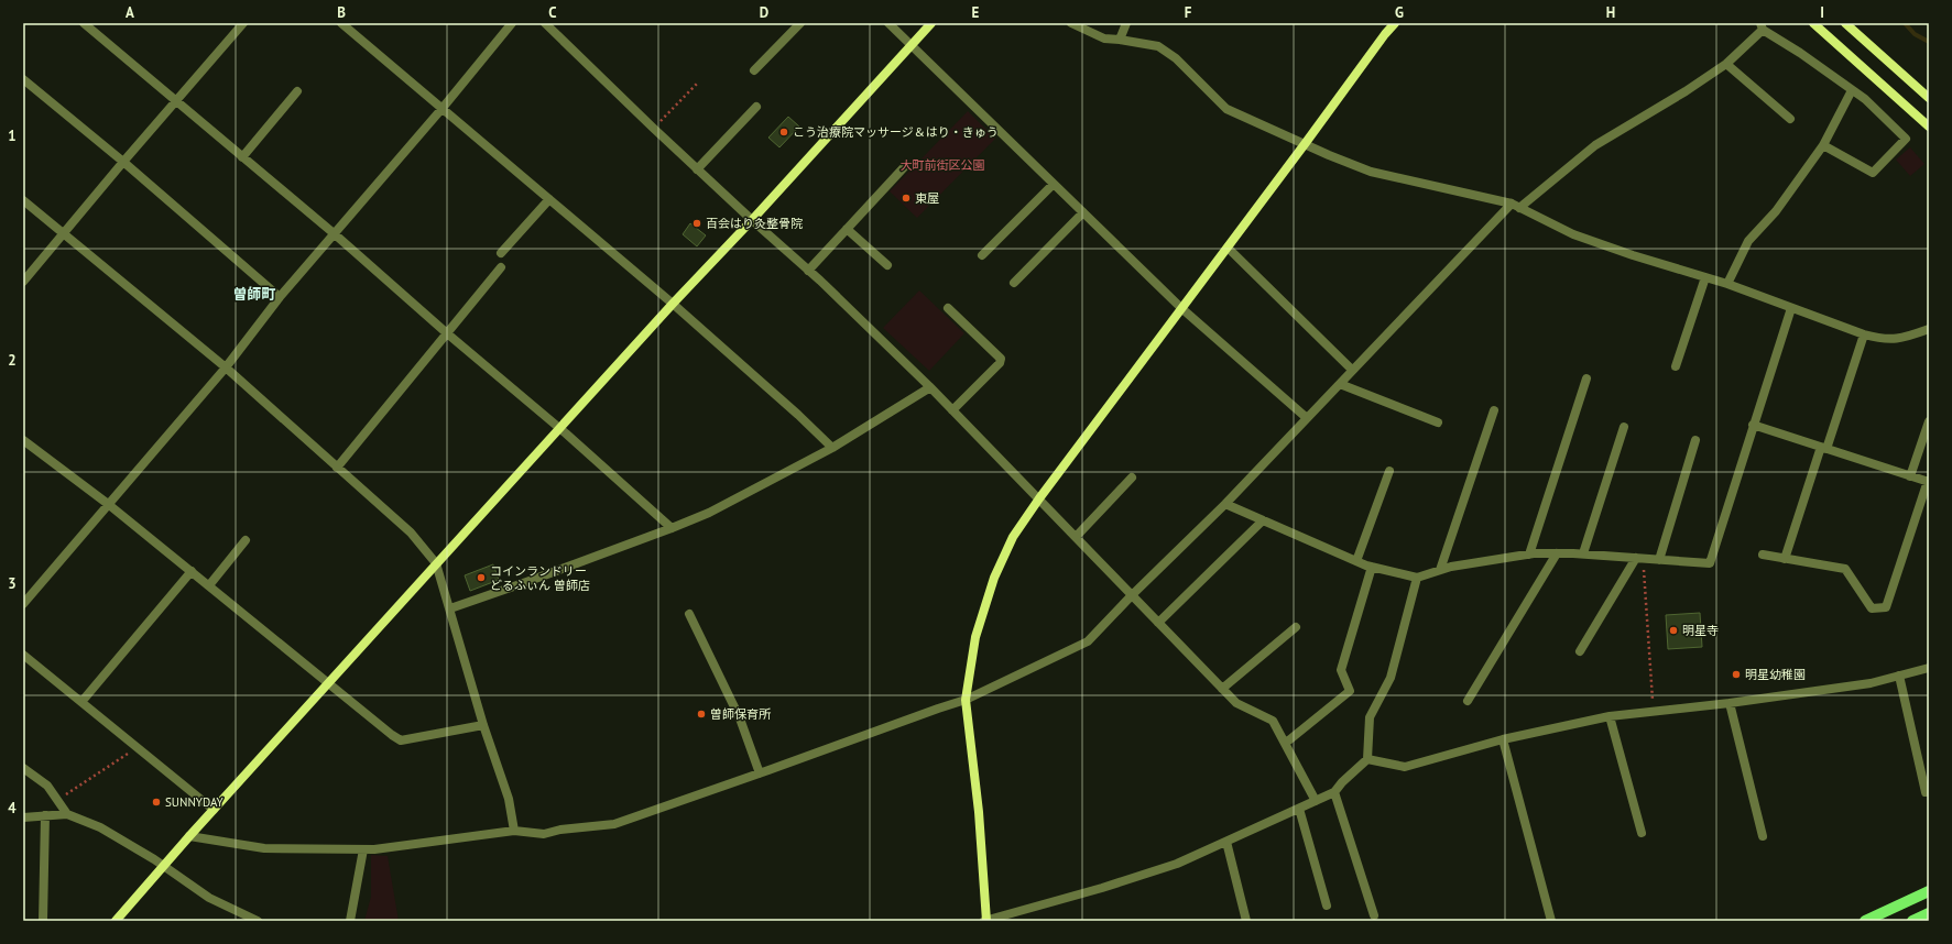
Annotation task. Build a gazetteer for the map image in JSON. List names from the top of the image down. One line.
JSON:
{"districts":["曽師町"],"parks":["大町前街区公園"],"places":["こう治療院マッサージ＆はり・きゅう","東屋","百会はり灸整骨院","コインランドリー どるふぃん 曽師店","明星寺","明星幼稚園","曽師保育所","SUNNYDAY"],"grid":{"columns":["A","B","C","D","E","F","G","H","I"],"rows":["1","2","3","4"]}}
